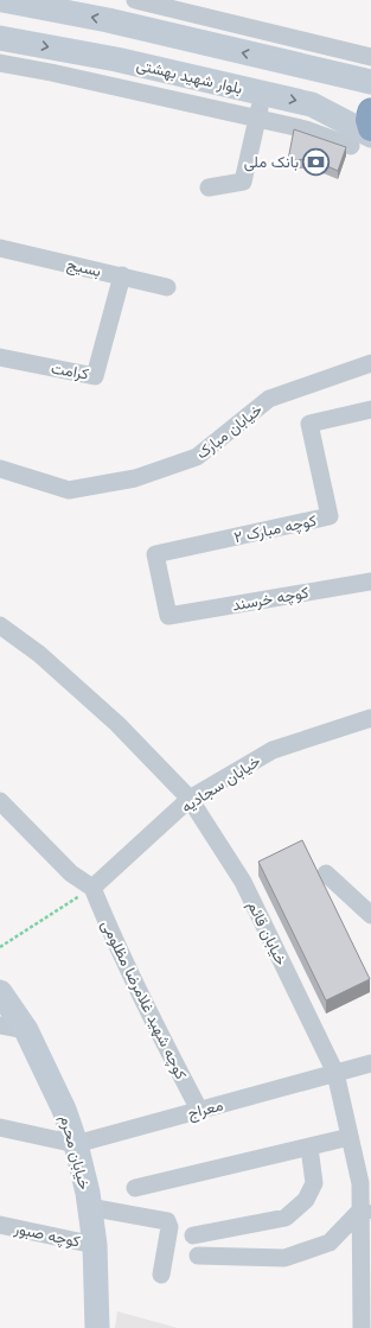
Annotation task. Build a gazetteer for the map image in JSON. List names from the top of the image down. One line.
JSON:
{"streets":{"main road":["بلوار شهید بهشتی","خیابان محرم"],"street":["بسیج","کرامت","خیابان مبارک","کوچه مبارک ۲","کوچه خرسند","خیابان سجادیه","خیابان قائم","کوچه شهید غلامرضا مظلومی","معراج","کوچه صبور"]},"crossings":[["بسیج","کرامت"],["کوچه مبارک ۲","کوچه خرسند"],["خیابان سجادیه","خیابان قائم"],["خیابان سجادیه","کوچه شهید غلامرضا مظلومی"],["خیابان قائم","معراج"],["کوچه شهید غلامرضا مظلومی","معراج"],["معراج","خیابان محرم"],["خیابان محرم","کوچه صبور"]],"places":{"bank":["بانک ملی"]}}
